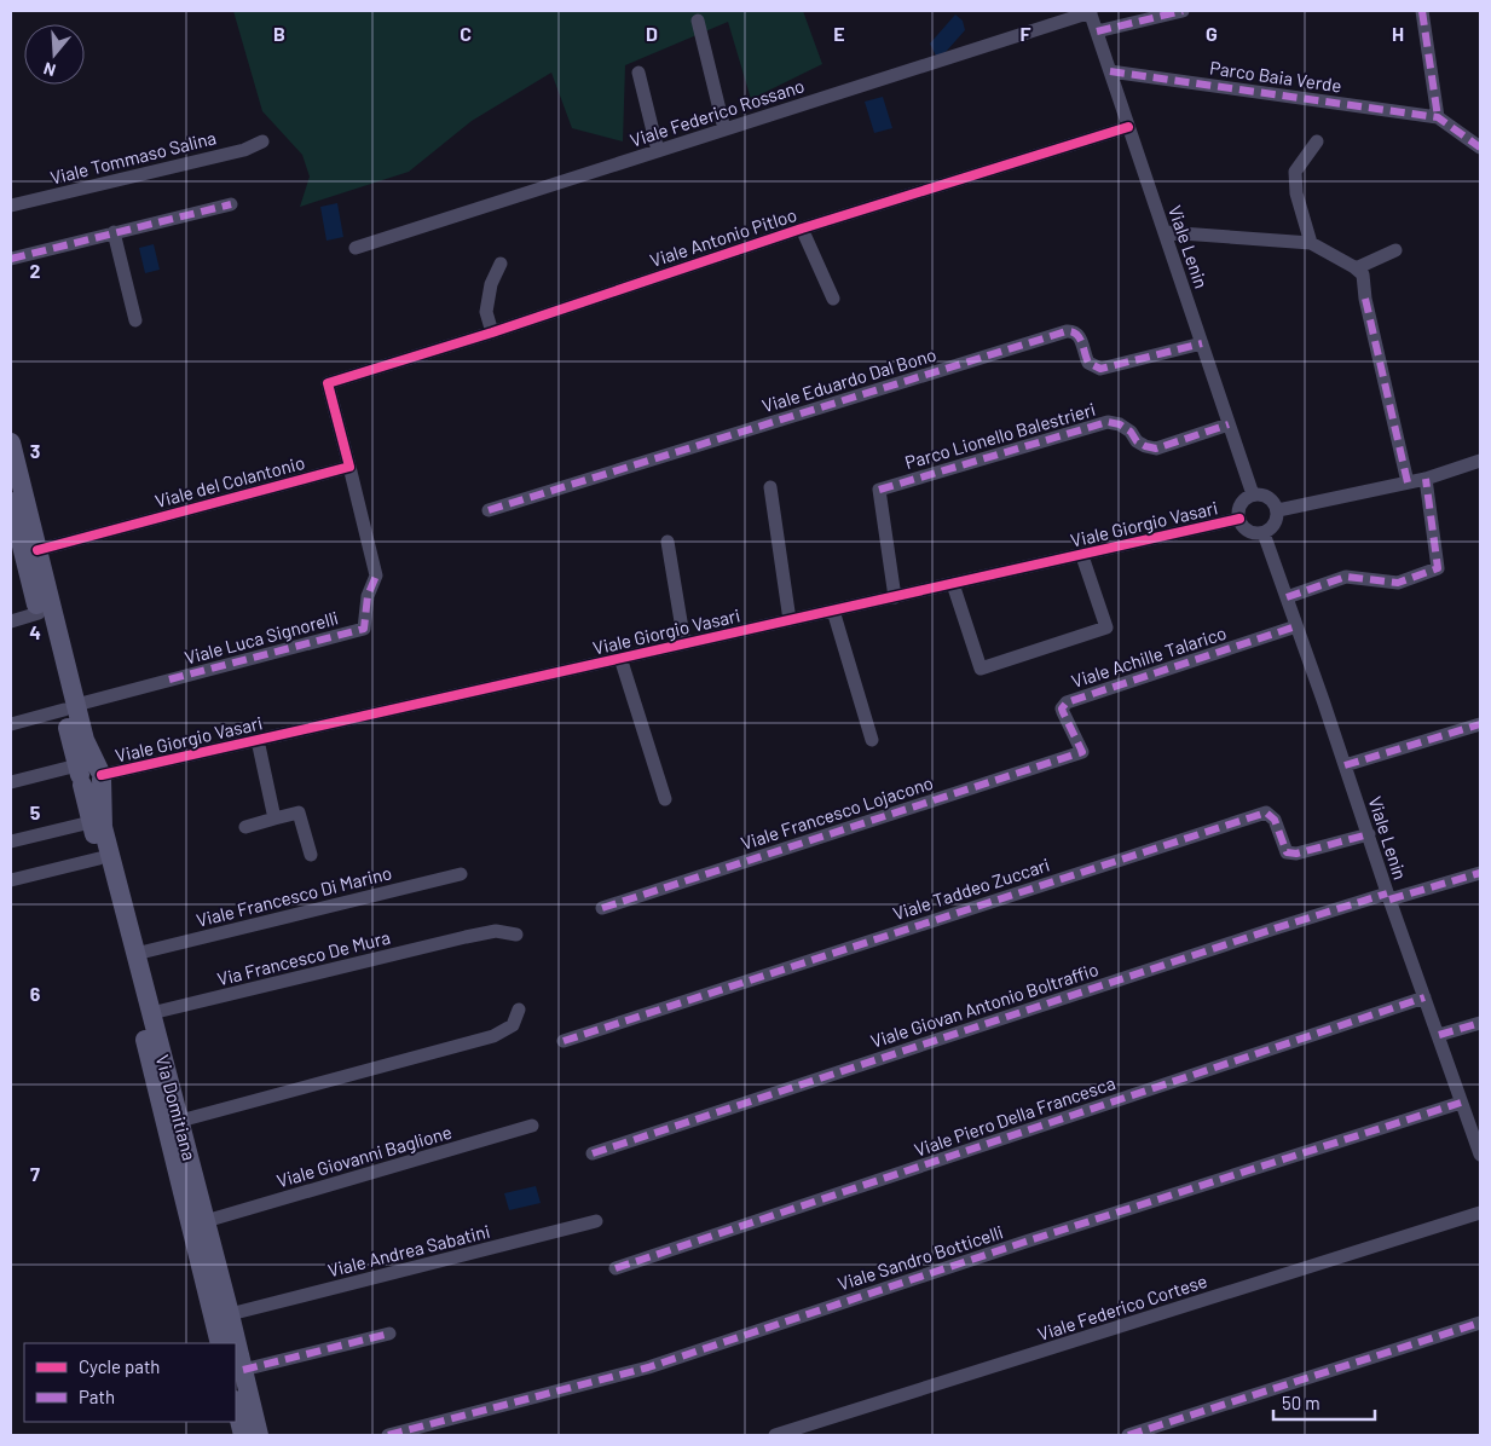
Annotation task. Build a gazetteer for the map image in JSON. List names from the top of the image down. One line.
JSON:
{"streets":{"main road":["Via Domitiana"],"street":["Parco Baia Verde","Viale Federico Rossano","Viale Tommaso Salina","Viale Antonio Pitloo","Viale Lenin","Viale Eduardo Dal Bono","Parco Lionello Balestrieri","Viale del Colantonio","Viale Giorgio Vasari","Viale Luca Signorelli","Viale Achille Talarico","Viale Francesco Lojacono","Viale Taddeo Zuccari","Viale Francesco Di Marino","Via Francesco De Mura","Viale Giovan Antonio Boltraffio","Viale Piero Della Francesca","Viale Giovanni Baglione","Viale Andrea Sabatini","Viale Sandro Botticelli","Viale Federico Cortese"]},"crossings":[["Parco Baia Verde","Viale Lenin"],["Viale Federico Rossano","Viale Lenin"],["Viale Antonio Pitloo","Viale Lenin"],["Viale Antonio Pitloo","Viale del Colantonio"],["Viale Antonio Pitloo","Viale Luca Signorelli"],["Viale Lenin","Viale Eduardo Dal Bono"],["Viale Lenin","Parco Lionello Balestrieri"],["Viale Lenin","Viale Giorgio Vasari"],["Viale Lenin","Viale Achille Talarico"],["Viale Lenin","Viale Taddeo Zuccari"],["Viale Lenin","Viale Giovan Antonio Boltraffio"],["Viale Lenin","Viale Piero Della Francesca"],["Viale Lenin","Viale Sandro Botticelli"],["Parco Lionello Balestrieri","Viale Giorgio Vasari"],["Viale del Colantonio","Viale Luca Signorelli"],["Viale del Colantonio","Via Domitiana"],["Viale Giorgio Vasari","Via Domitiana"],["Viale Luca Signorelli","Via Domitiana"],["Viale Achille Talarico","Viale Francesco Lojacono"],["Viale Francesco Di Marino","Via Domitiana"],["Via Francesco De Mura","Via Domitiana"],["Via Domitiana","Viale Giovanni Baglione"],["Via Domitiana","Viale Andrea Sabatini"]],"legend":["Cycle path","Path"],"scale_bar":"50 m","north":"bottom","grid":{"columns":["B","C","D","E","F","G","H"],"rows":["2","3","4","5","6","7"]}}
